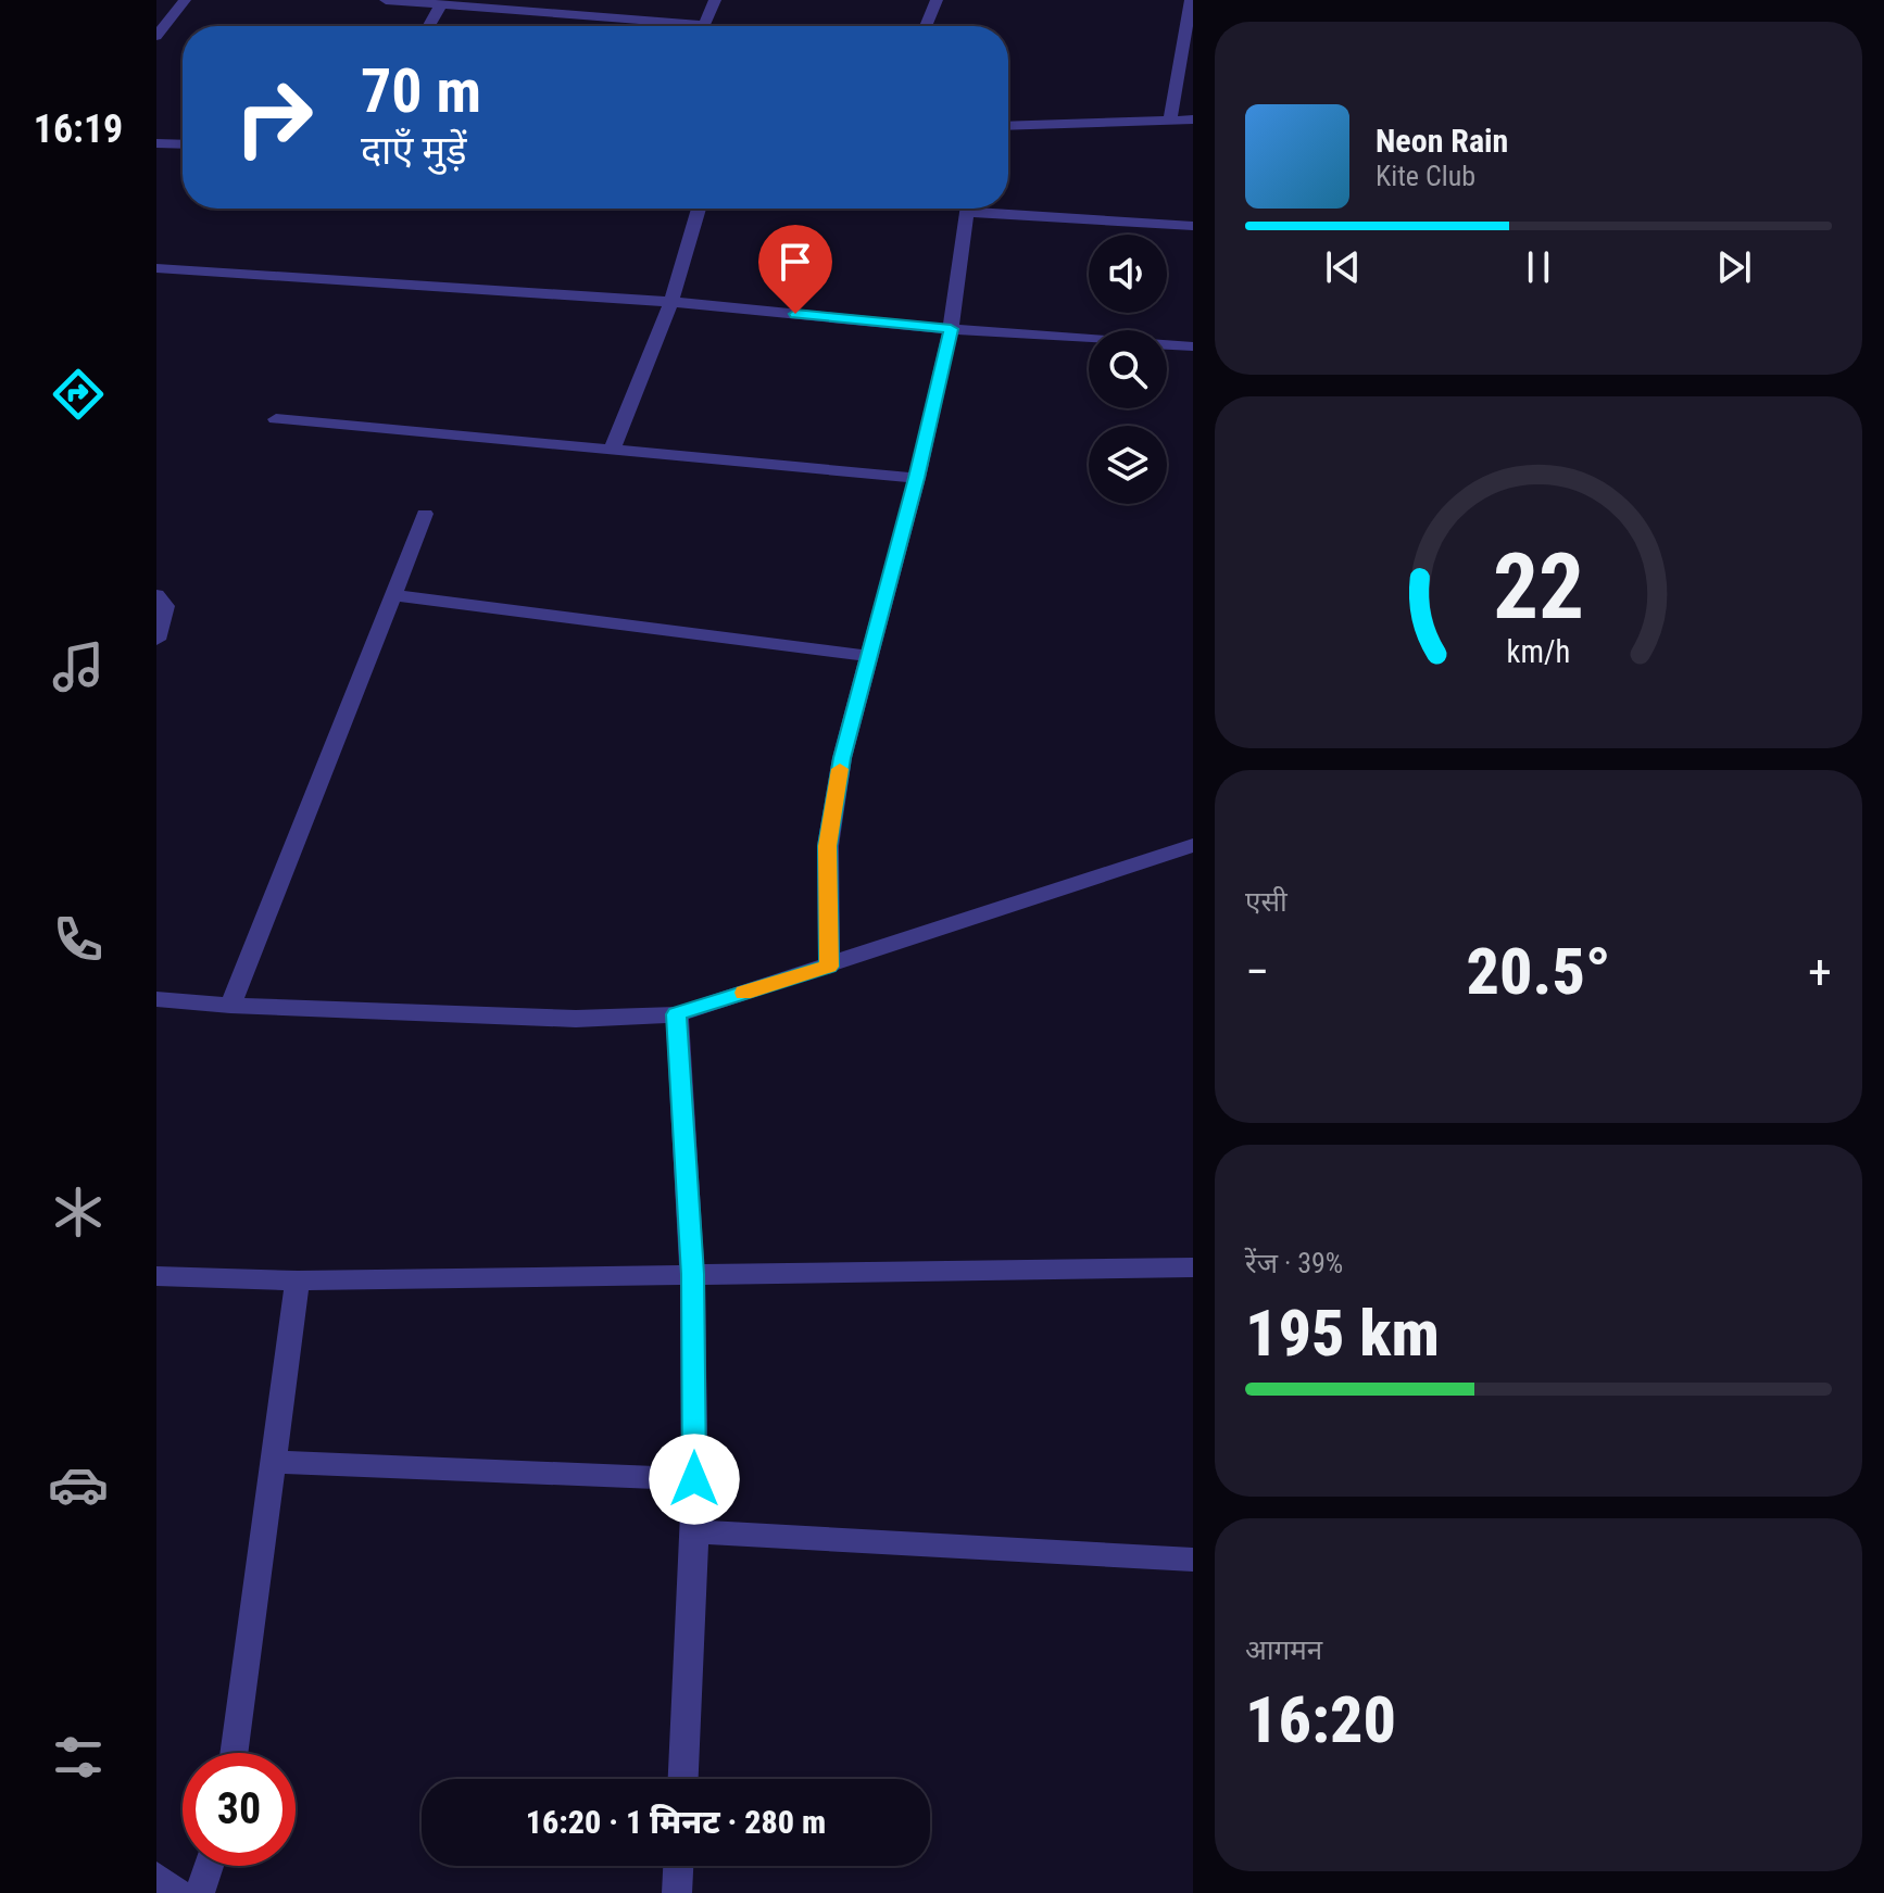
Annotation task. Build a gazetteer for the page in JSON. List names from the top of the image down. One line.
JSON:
{"page":{"tabs":"16:19","turn":["70 m","दाएँ मुड़ें"],"song":["Neon Rain","Kite Club"],"tile":["एसी",["रेंज · 39%","195 km"],["आगमन","16:20"]],"heat":["−","20.5°","+"],"limit":"30","trip":"16:20 · 1 मिनट · 280 m","gauge":["22","km/h"]}}
